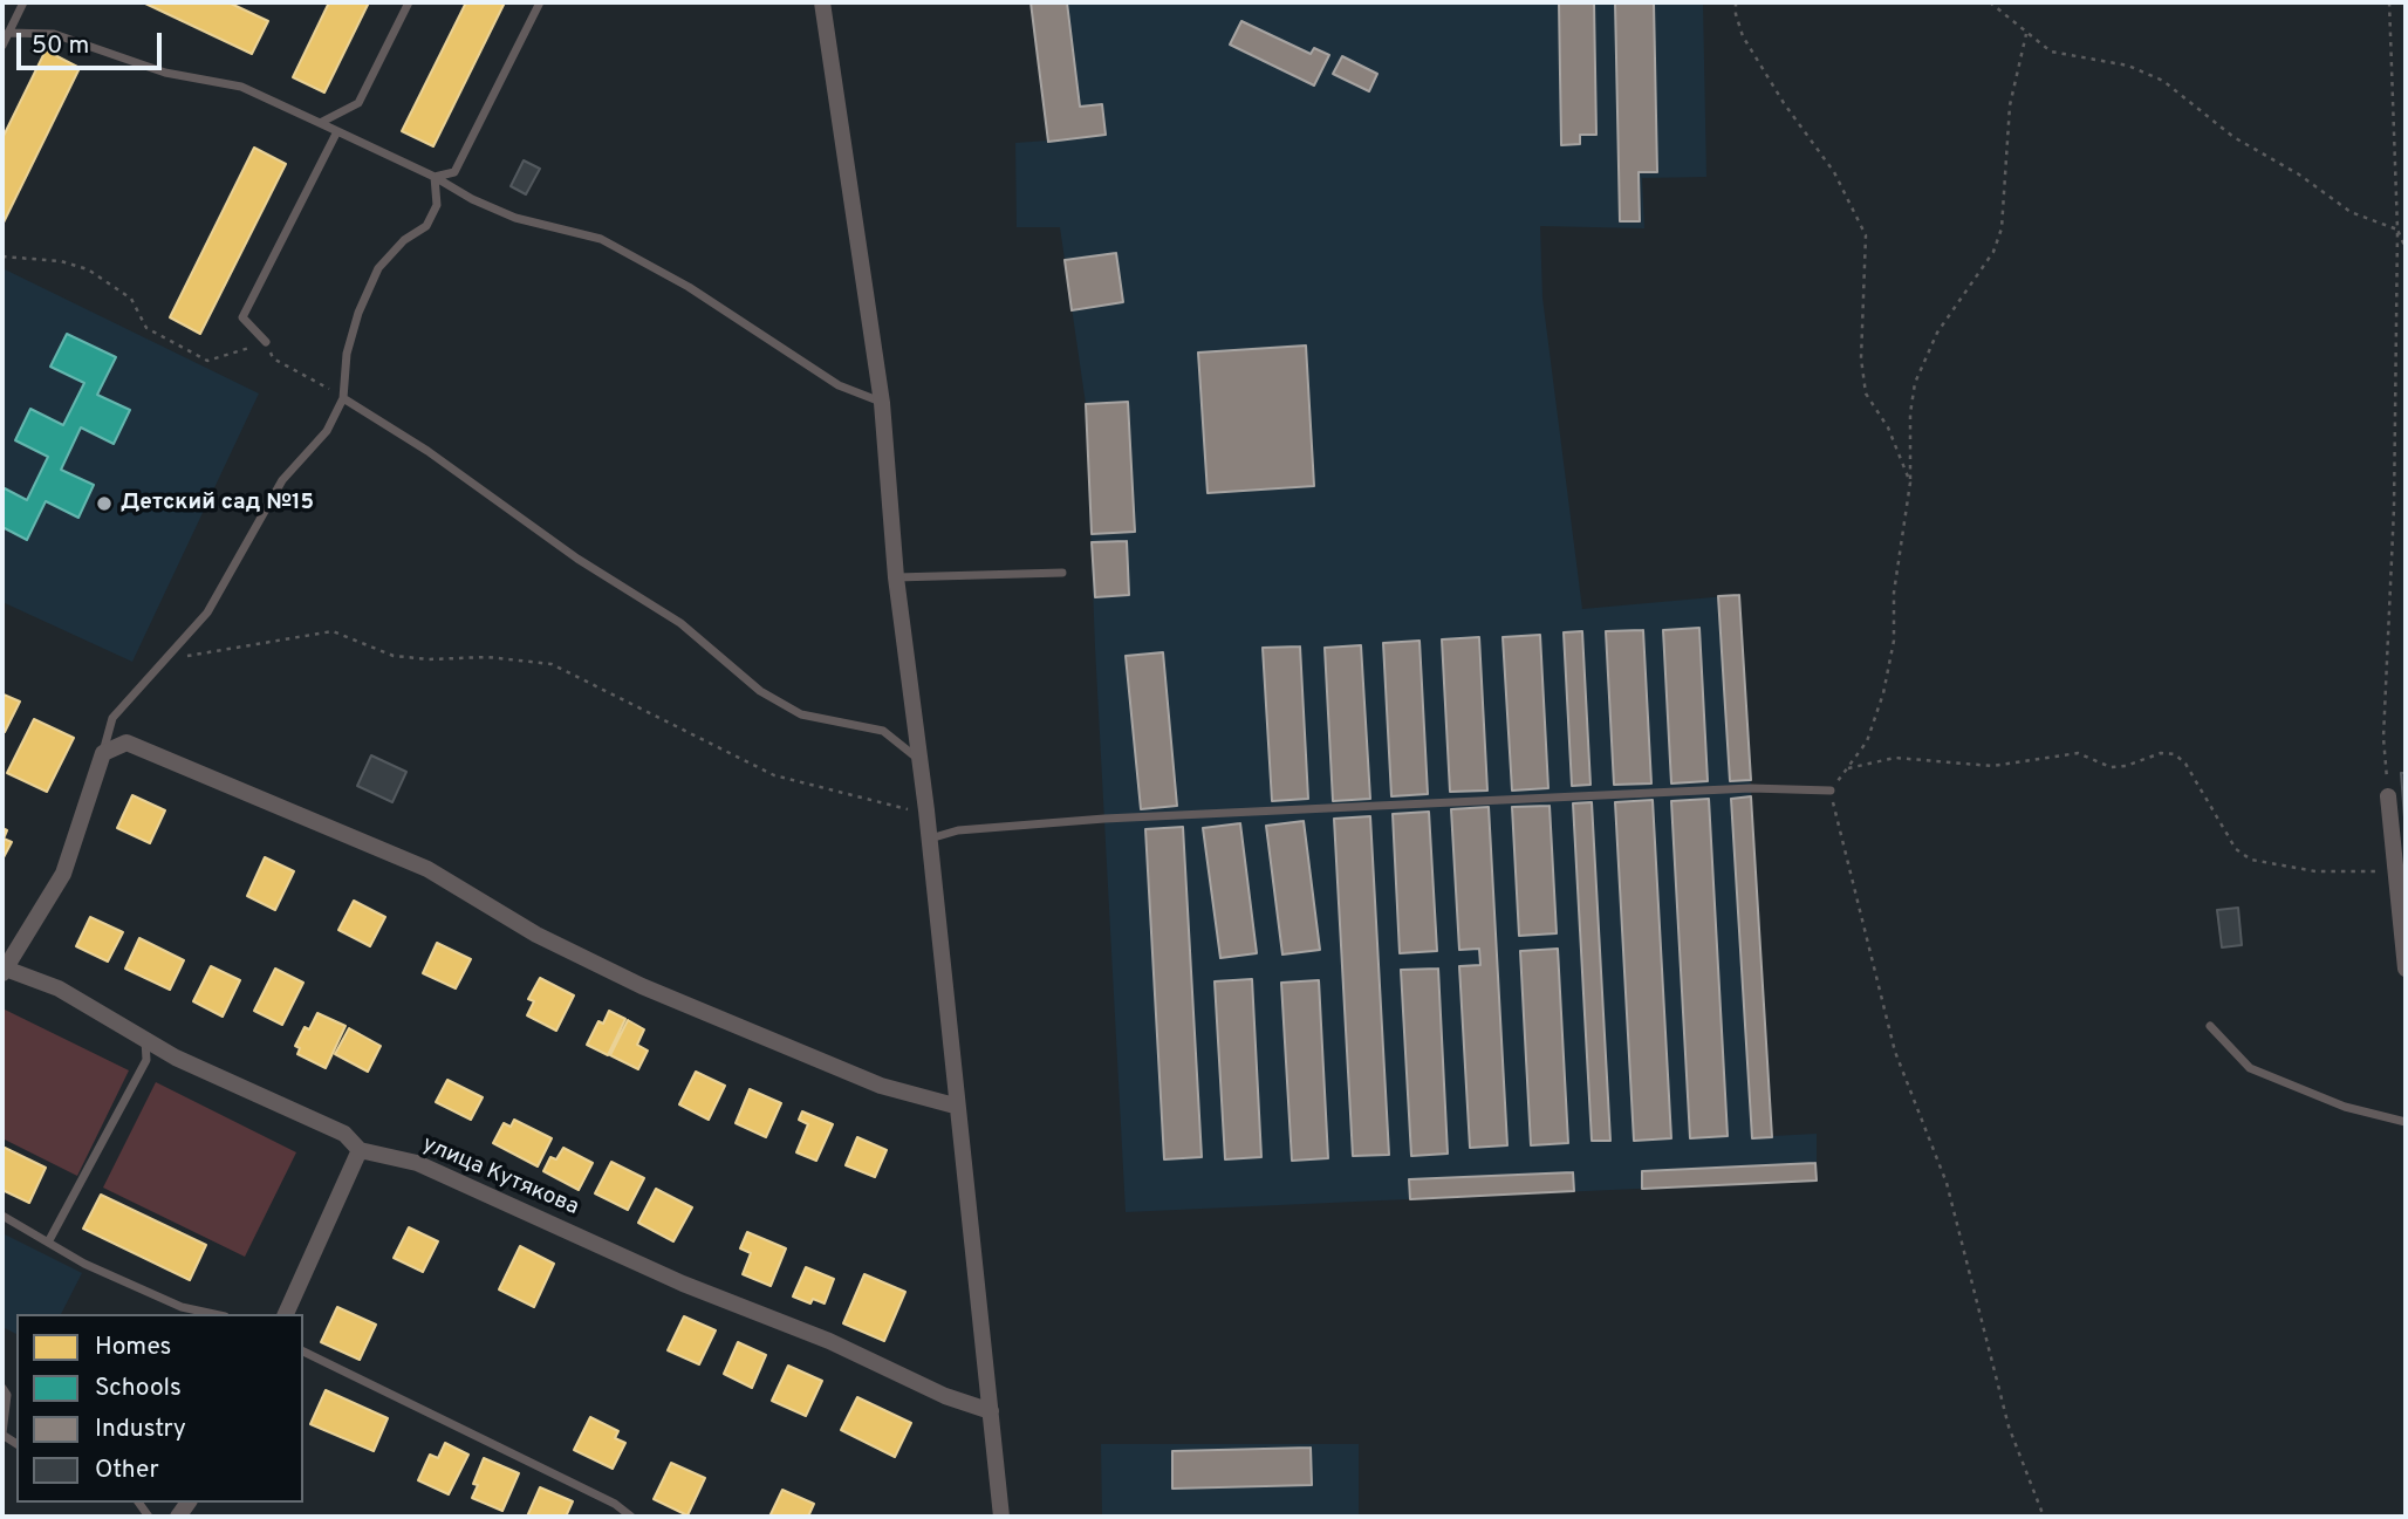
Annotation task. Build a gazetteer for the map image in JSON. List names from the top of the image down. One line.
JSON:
{"streets":{"street":["улица Кутякова"]},"places":["Детский сад №15"],"legend":["Homes","Schools","Industry","Other"],"scale_bar":"50 m"}
